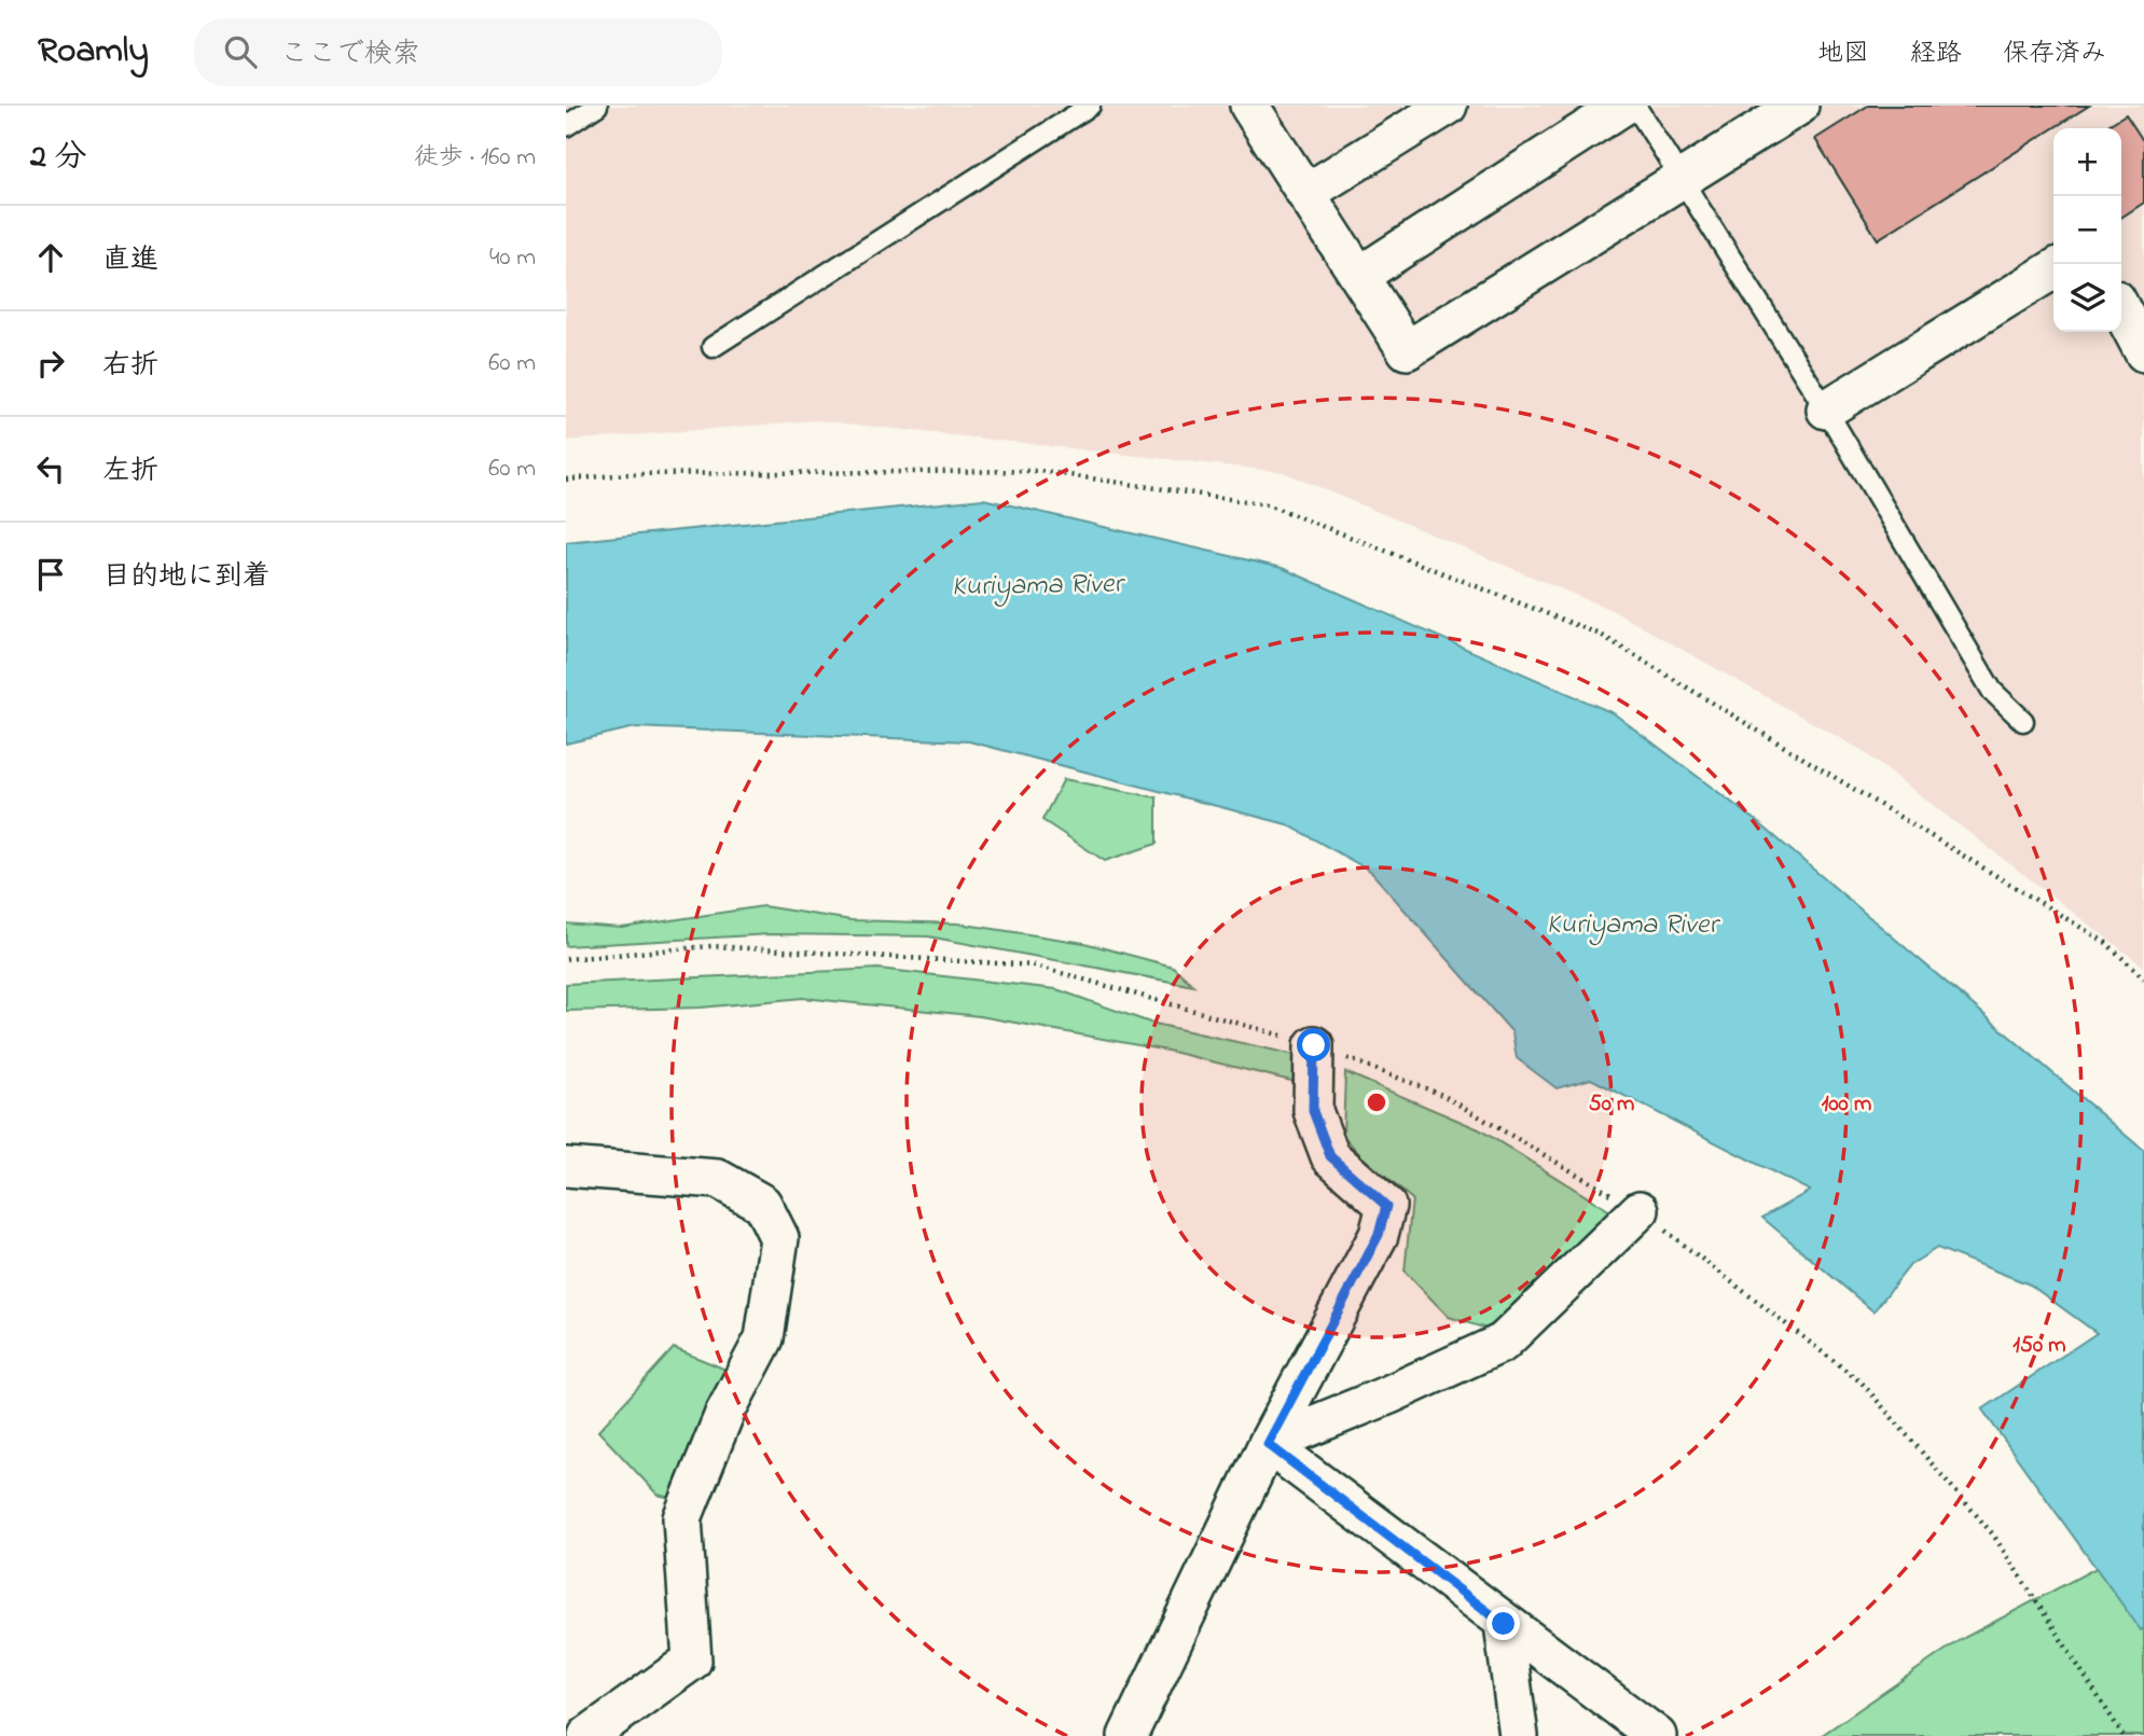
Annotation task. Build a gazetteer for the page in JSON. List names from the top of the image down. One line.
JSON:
{"water":["Kuriyama River"],"page":{"header":"Roamly","search":"ここで検索","nav":["地図","経路","保存済み"],"heading":["2 分","徒歩 · 160 m"],"map_buttons":["+","−"],"list":[["直進","40 m"],["右折","60 m"],["左折","60 m"],"目的地に到着"]},"rings":["50 m","100 m","150 m"]}
